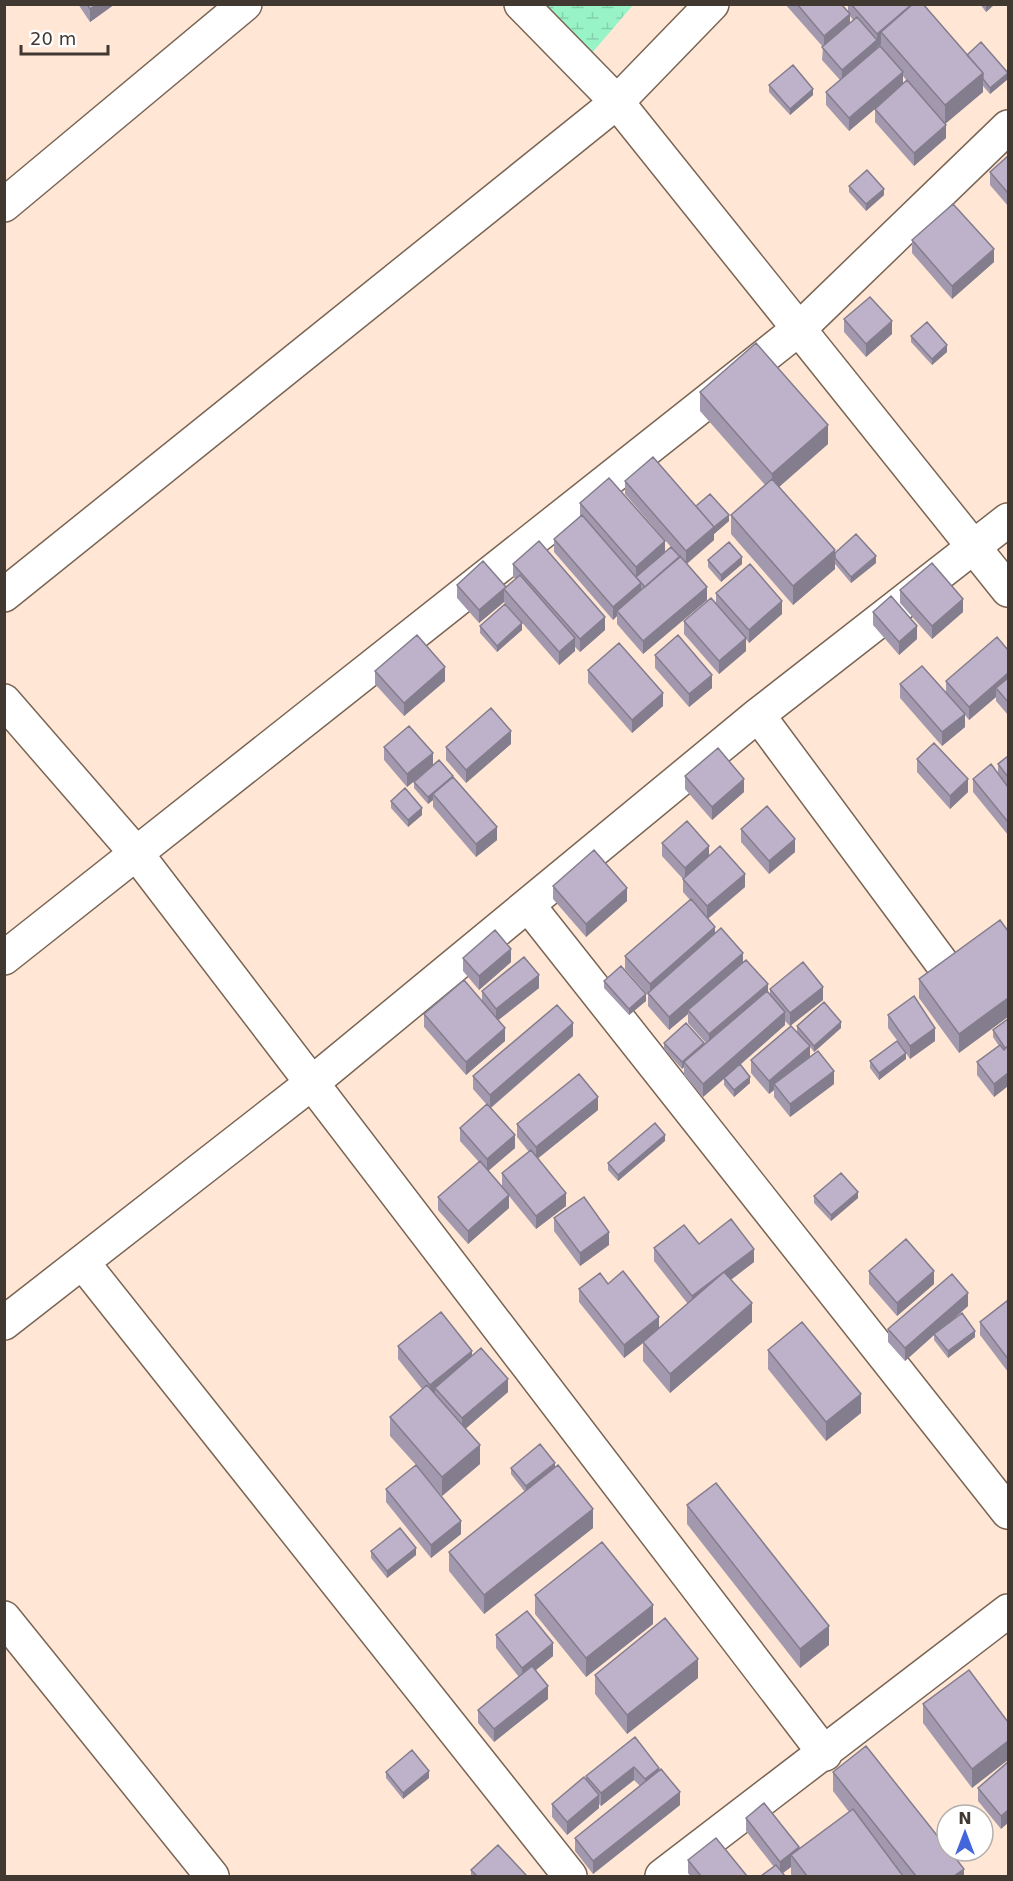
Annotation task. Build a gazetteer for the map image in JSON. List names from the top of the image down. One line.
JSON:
{"scale_bar":"20 m","north":"top"}
